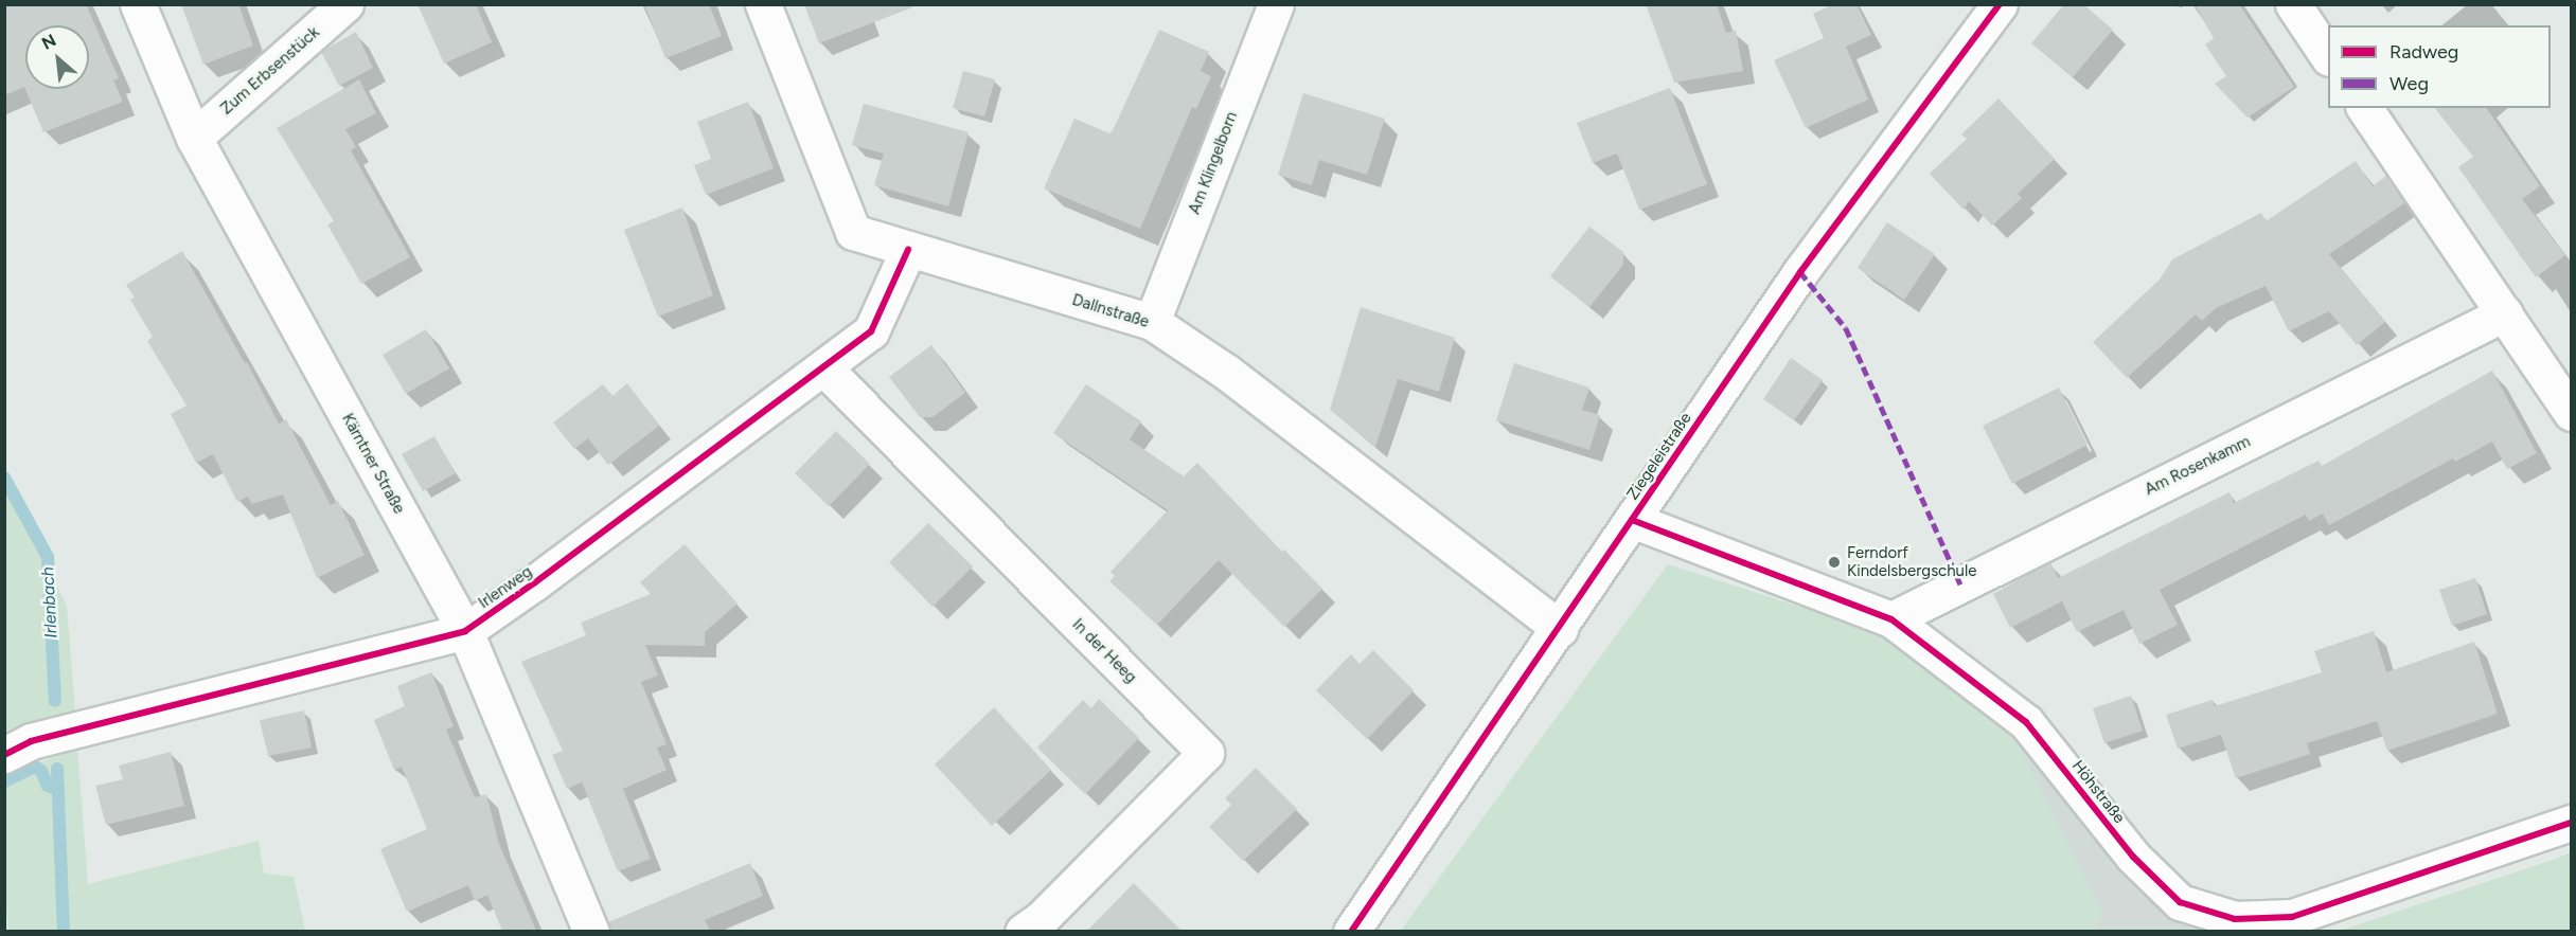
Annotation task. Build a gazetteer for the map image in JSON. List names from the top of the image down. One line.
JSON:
{"streets":{"street":["Zum Erbsenstück","Am Klingelborn","Dallnstraße","Ziegeleistraße","Kärntner Straße","Am Rosenkamm","Irlenweg","In der Heeg","Höhstraße"]},"crossings":[["Zum Erbsenstück","Kärntner Straße"],["Am Klingelborn","Dallnstraße"],["Dallnstraße","Ziegeleistraße"],["Dallnstraße","Irlenweg"],["Ziegeleistraße","Höhstraße"],["Kärntner Straße","Irlenweg"],["Am Rosenkamm","Höhstraße"],["Irlenweg","In der Heeg"]],"water":["Irlenbach"],"places":["Ferndorf Kindelsbergschule"],"legend":["Radweg","Weg"],"north":"top left"}
